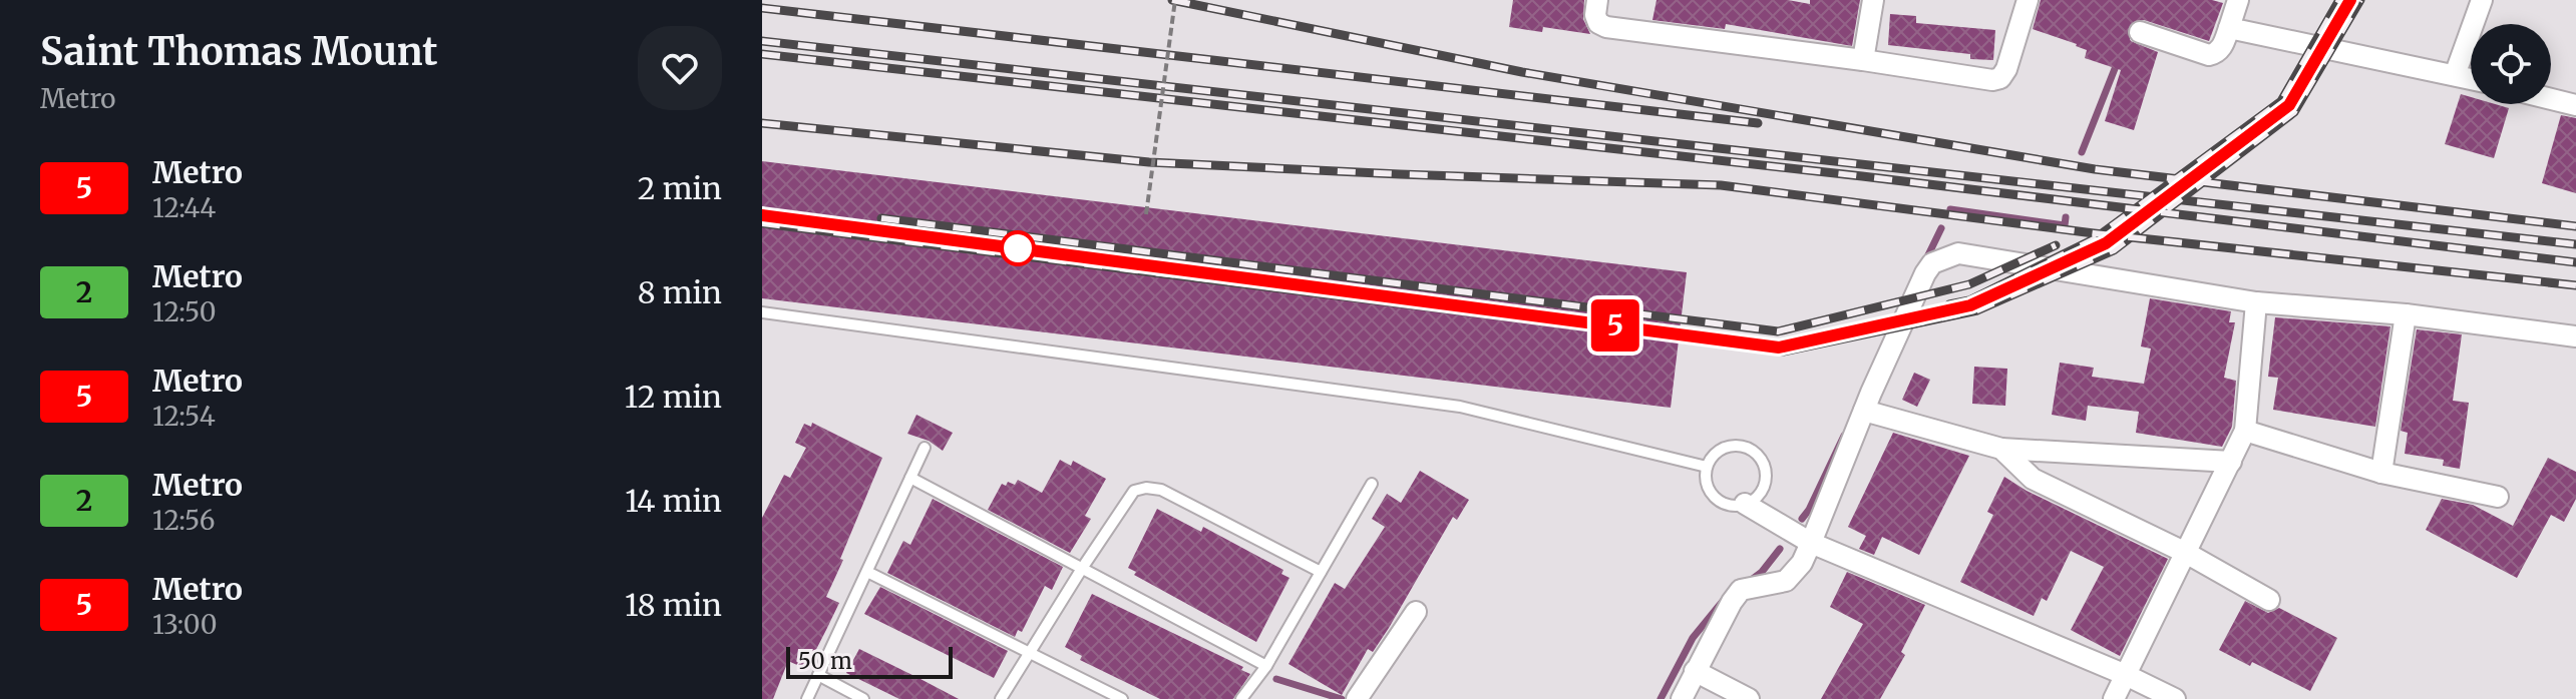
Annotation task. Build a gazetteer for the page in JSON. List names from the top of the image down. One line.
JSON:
{"lines":["metro line 5"],"scale_bar":"50 m","page":{"heading":["Saint Thomas Mount","Metro"],"on_map":"5","list":[{"mark":"5","name":"Metro","note":"12:44","value":"2 min"},{"mark":"2","name":"Metro","note":"12:50","value":"8 min"},{"mark":"5","name":"Metro","note":"12:54","value":"12 min"},{"mark":"2","name":"Metro","note":"12:56","value":"14 min"},{"mark":"5","name":"Metro","note":"13:00","value":"18 min"}],"scale":"50 m"}}
